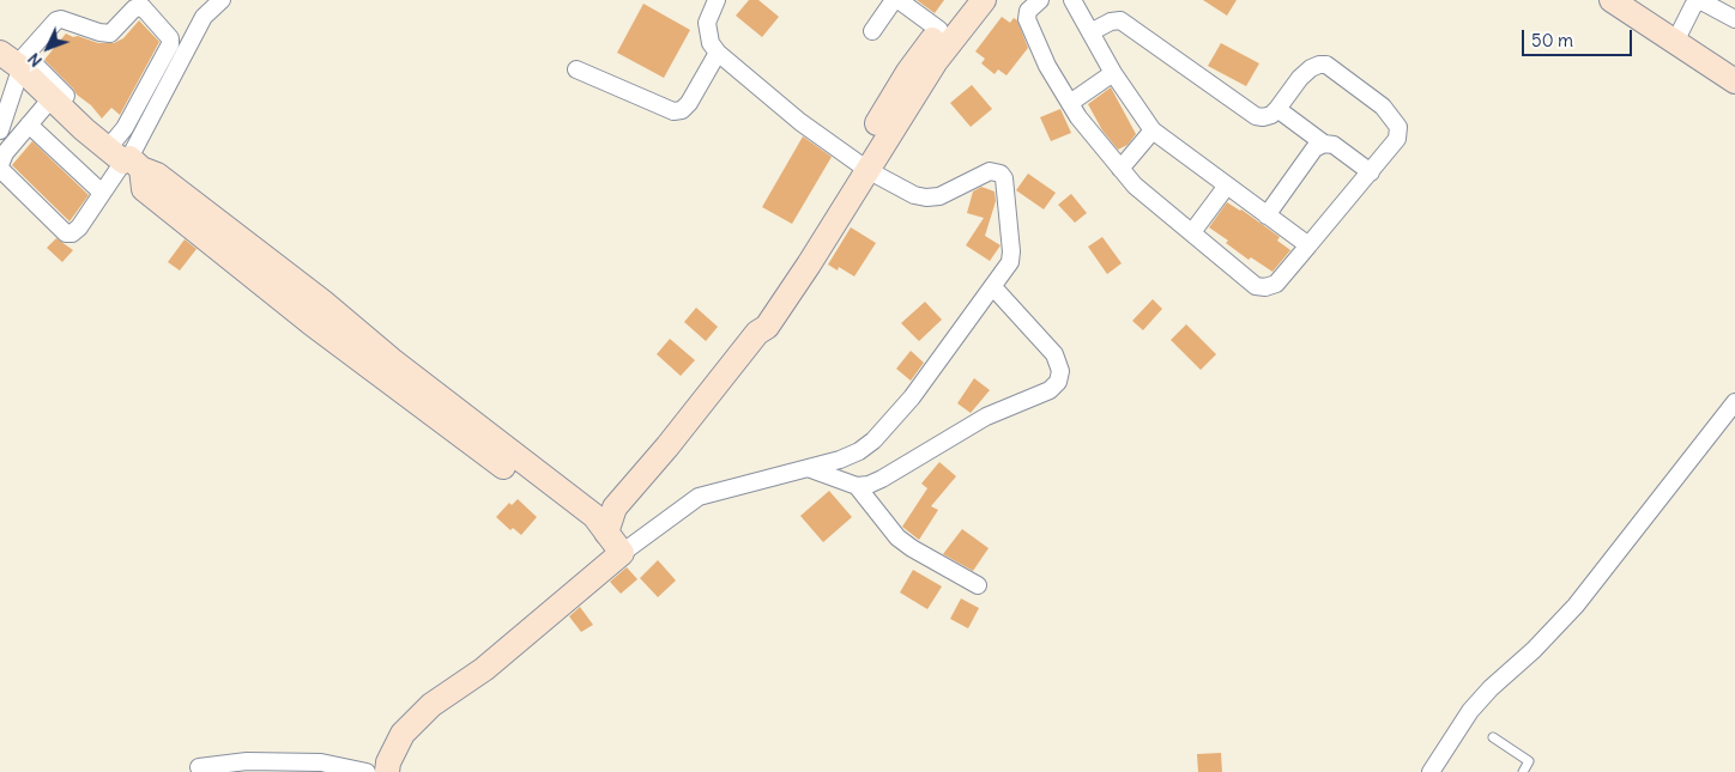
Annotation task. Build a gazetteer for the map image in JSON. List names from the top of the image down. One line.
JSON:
{"scale_bar":"50 m","north":"bottom left"}
